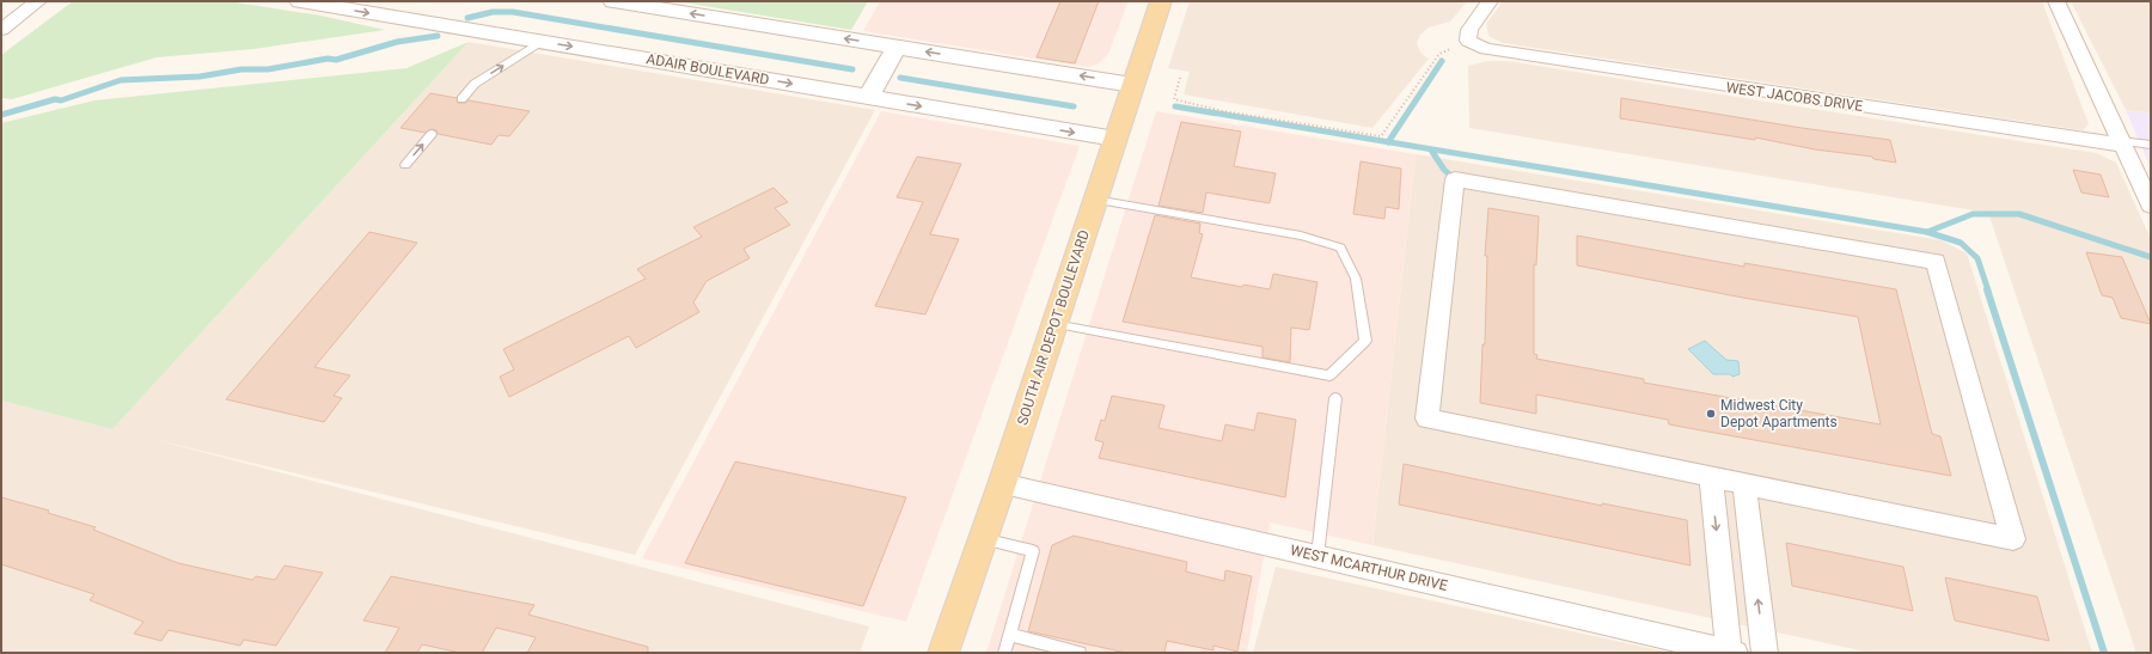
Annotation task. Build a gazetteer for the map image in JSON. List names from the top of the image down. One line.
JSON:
{"streets":{"main road":["SOUTH AIR DEPOT BOULEVARD"],"street":["ADAIR BOULEVARD","WEST JACOBS DRIVE","WEST MCARTHUR DRIVE"]},"crossings":[["ADAIR BOULEVARD","SOUTH AIR DEPOT BOULEVARD"],["SOUTH AIR DEPOT BOULEVARD","WEST MCARTHUR DRIVE"]],"places":["Midwest City Depot Apartments"]}
